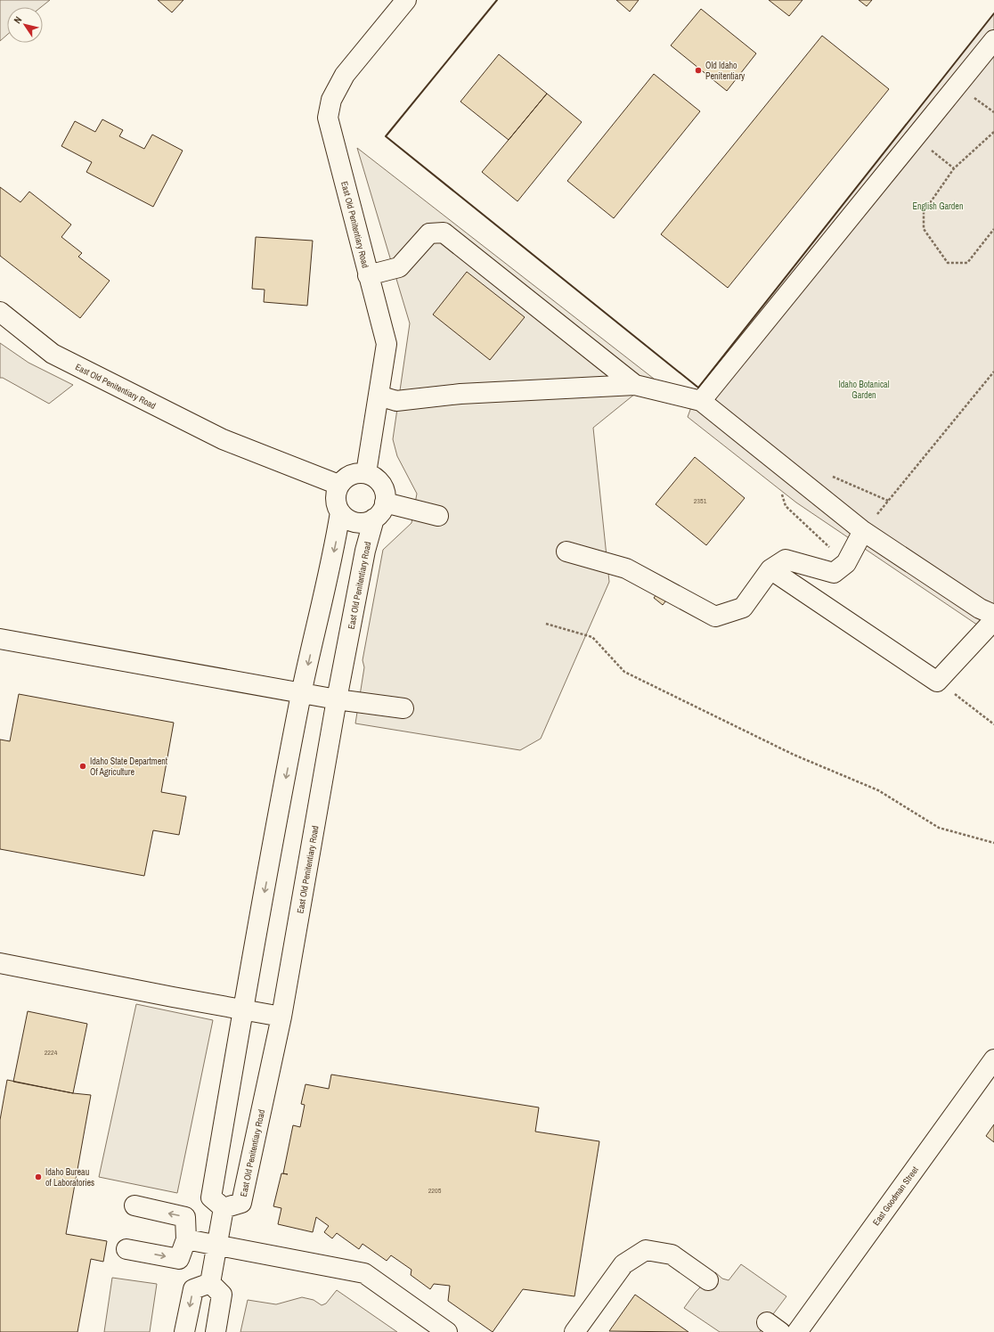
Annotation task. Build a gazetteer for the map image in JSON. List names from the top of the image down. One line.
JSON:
{"streets":{"street":["East Old Penitentiary Road","East Goodman Street"]},"parks":["English Garden","Idaho Botanical Garden"],"places":["Old Idaho Penitentiary","Idaho State Department Of Agriculture","Idaho Bureau of Laboratories"],"house_numbers":["2351","2224","2205"],"north":"top left"}
